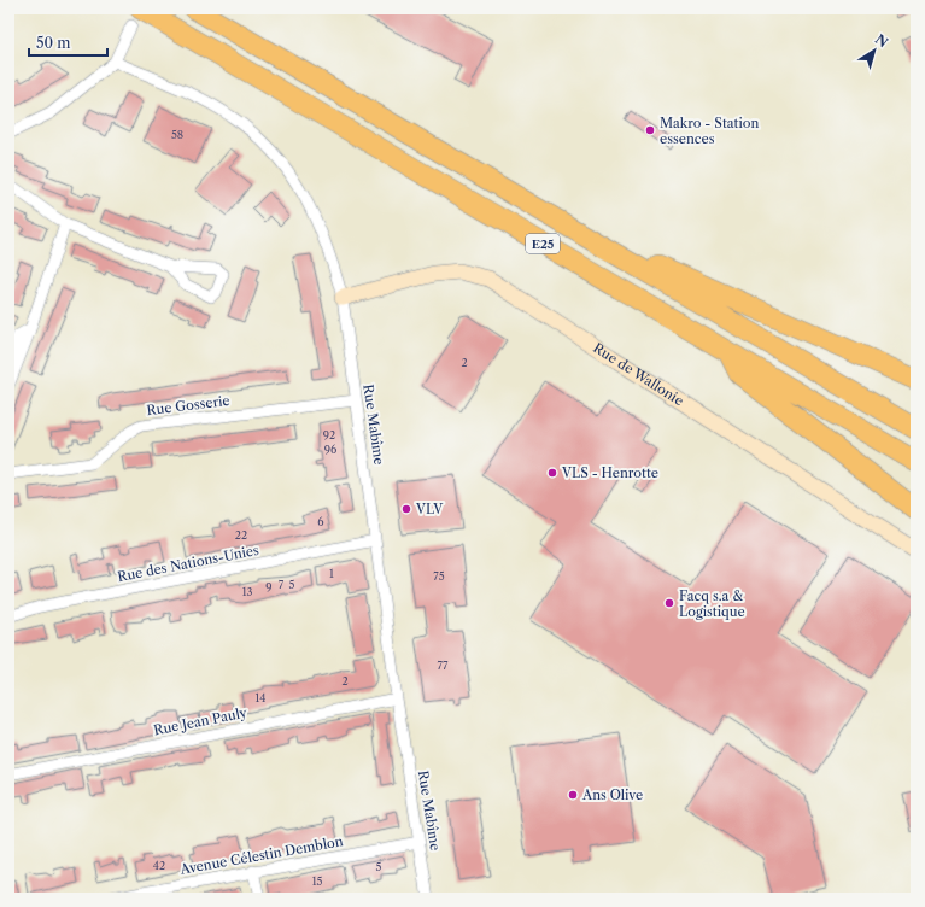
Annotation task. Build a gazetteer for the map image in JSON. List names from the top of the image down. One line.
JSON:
{"streets":{"highway":["E25"],"street":["Rue de Wallonie","Rue Gosserie","Rue Mabîme","Rue des Nations-Unies","Rue Jean Pauly","Avenue Célestin Demblon"]},"crossings":[["Rue de Wallonie","Rue Mabîme"],["Rue Gosserie","Rue Mabîme"],["Rue Mabîme","Rue des Nations-Unies"],["Rue Mabîme","Rue Jean Pauly"],["Rue Mabîme","Avenue Célestin Demblon"]],"places":["Makro - Station essences","VLS - Henrotte","VLV","Facq s.a & Logistique","Ans Olive"],"house_numbers":["58","2","92","96","6","22","1","75","7","5","9","13","77","2","14","42","5","15"],"scale_bar":"50 m","north":"top right"}
